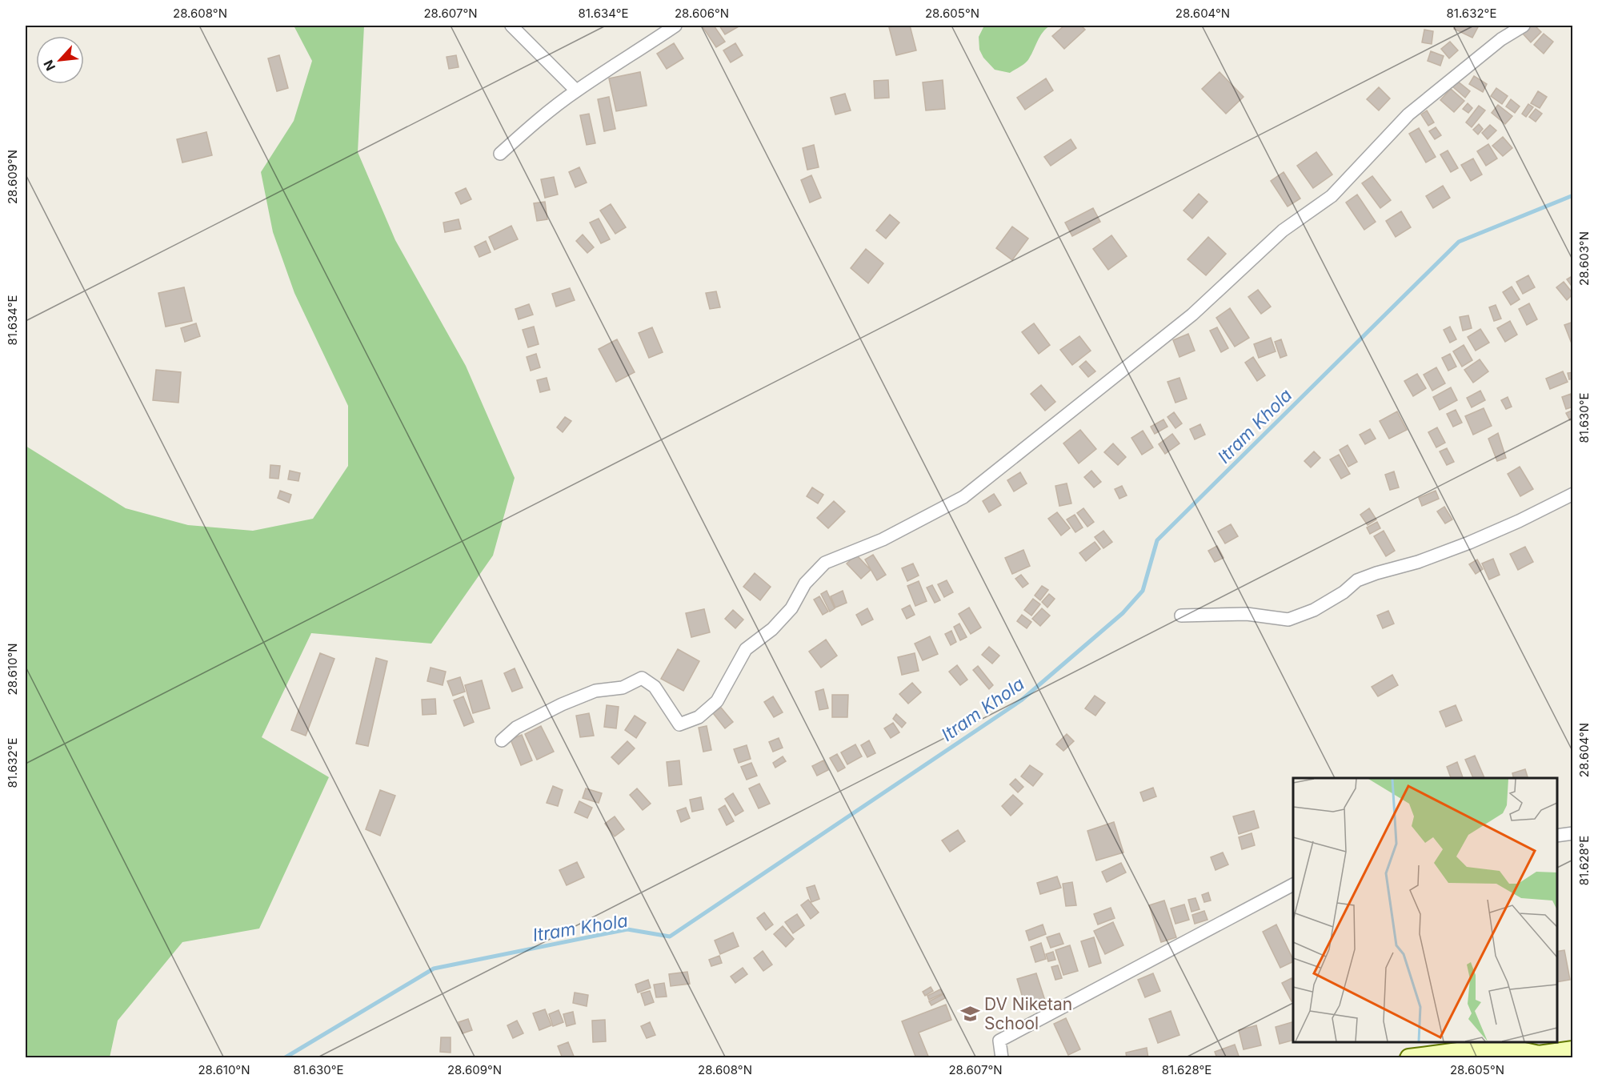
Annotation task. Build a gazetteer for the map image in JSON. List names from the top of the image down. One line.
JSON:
{"water":["Itram Khola"],"places":{"school or university":["DV Niketan School"]},"north":"bottom left","coordinates":["28.608°N","28.607°N","81.634°E","28.606°N","28.605°N","28.604°N","81.632°E","28.609°N","28.603°N","81.630°E","28.610°N","81.628°E"]}
